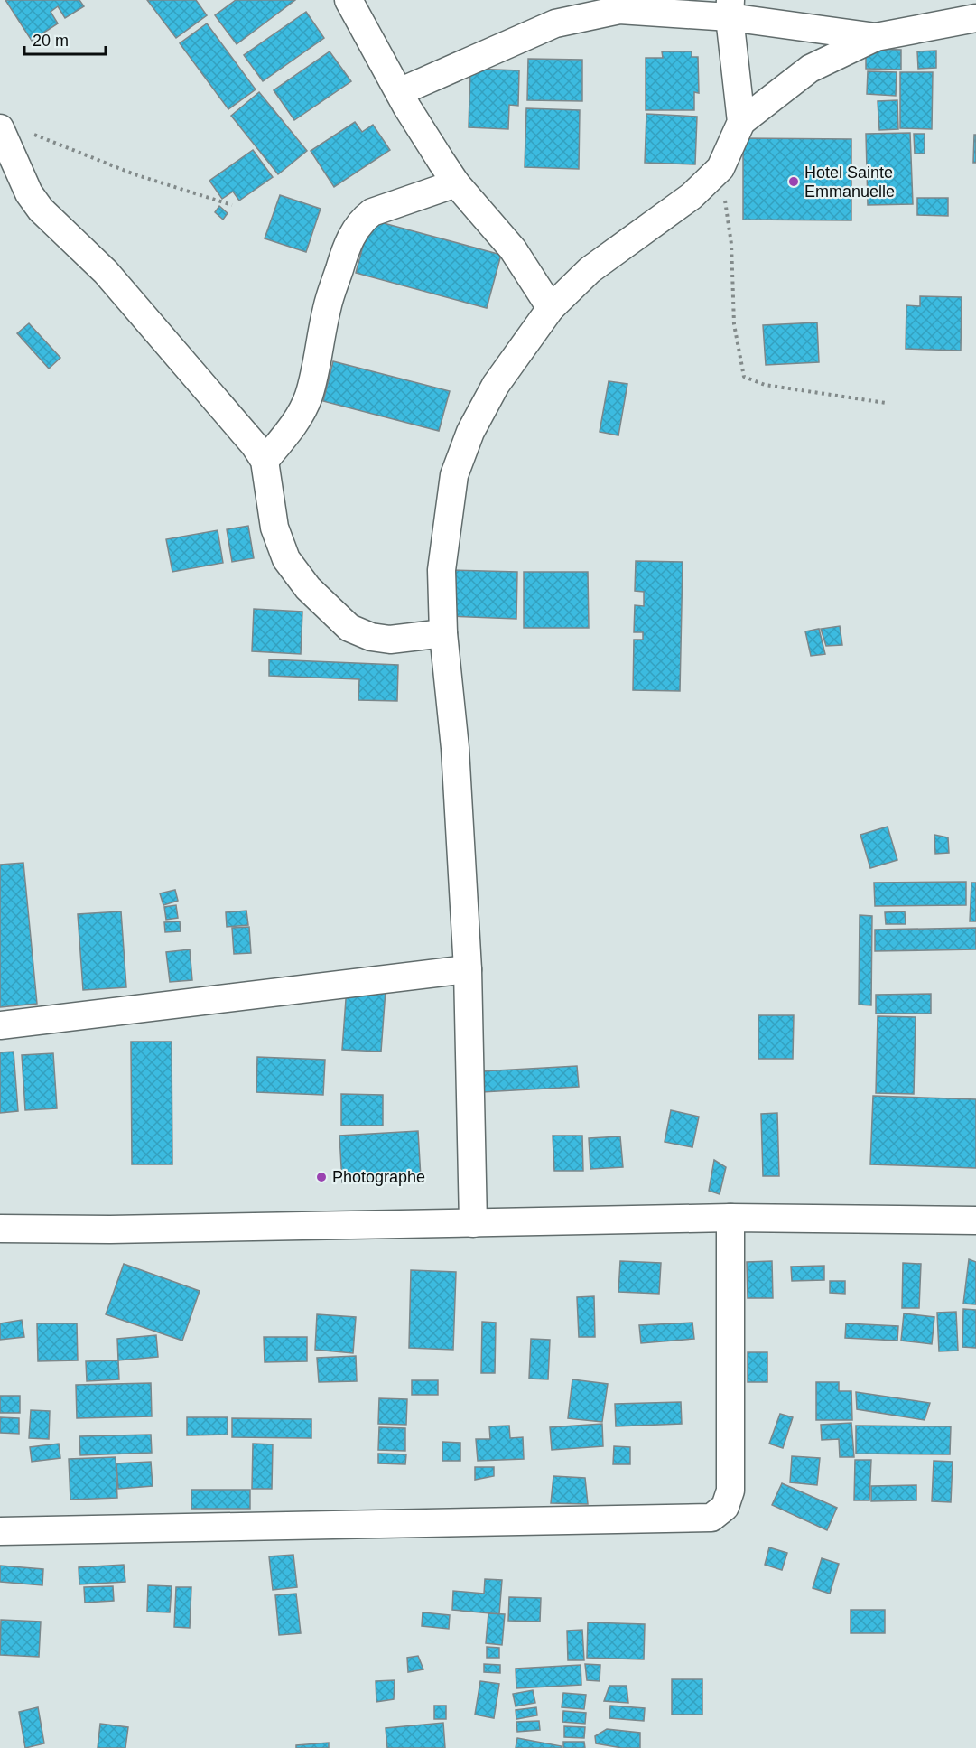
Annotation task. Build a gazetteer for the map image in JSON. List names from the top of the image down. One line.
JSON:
{"places":["Hotel Sainte Emmanuelle","Photographe"],"scale_bar":"20 m"}
